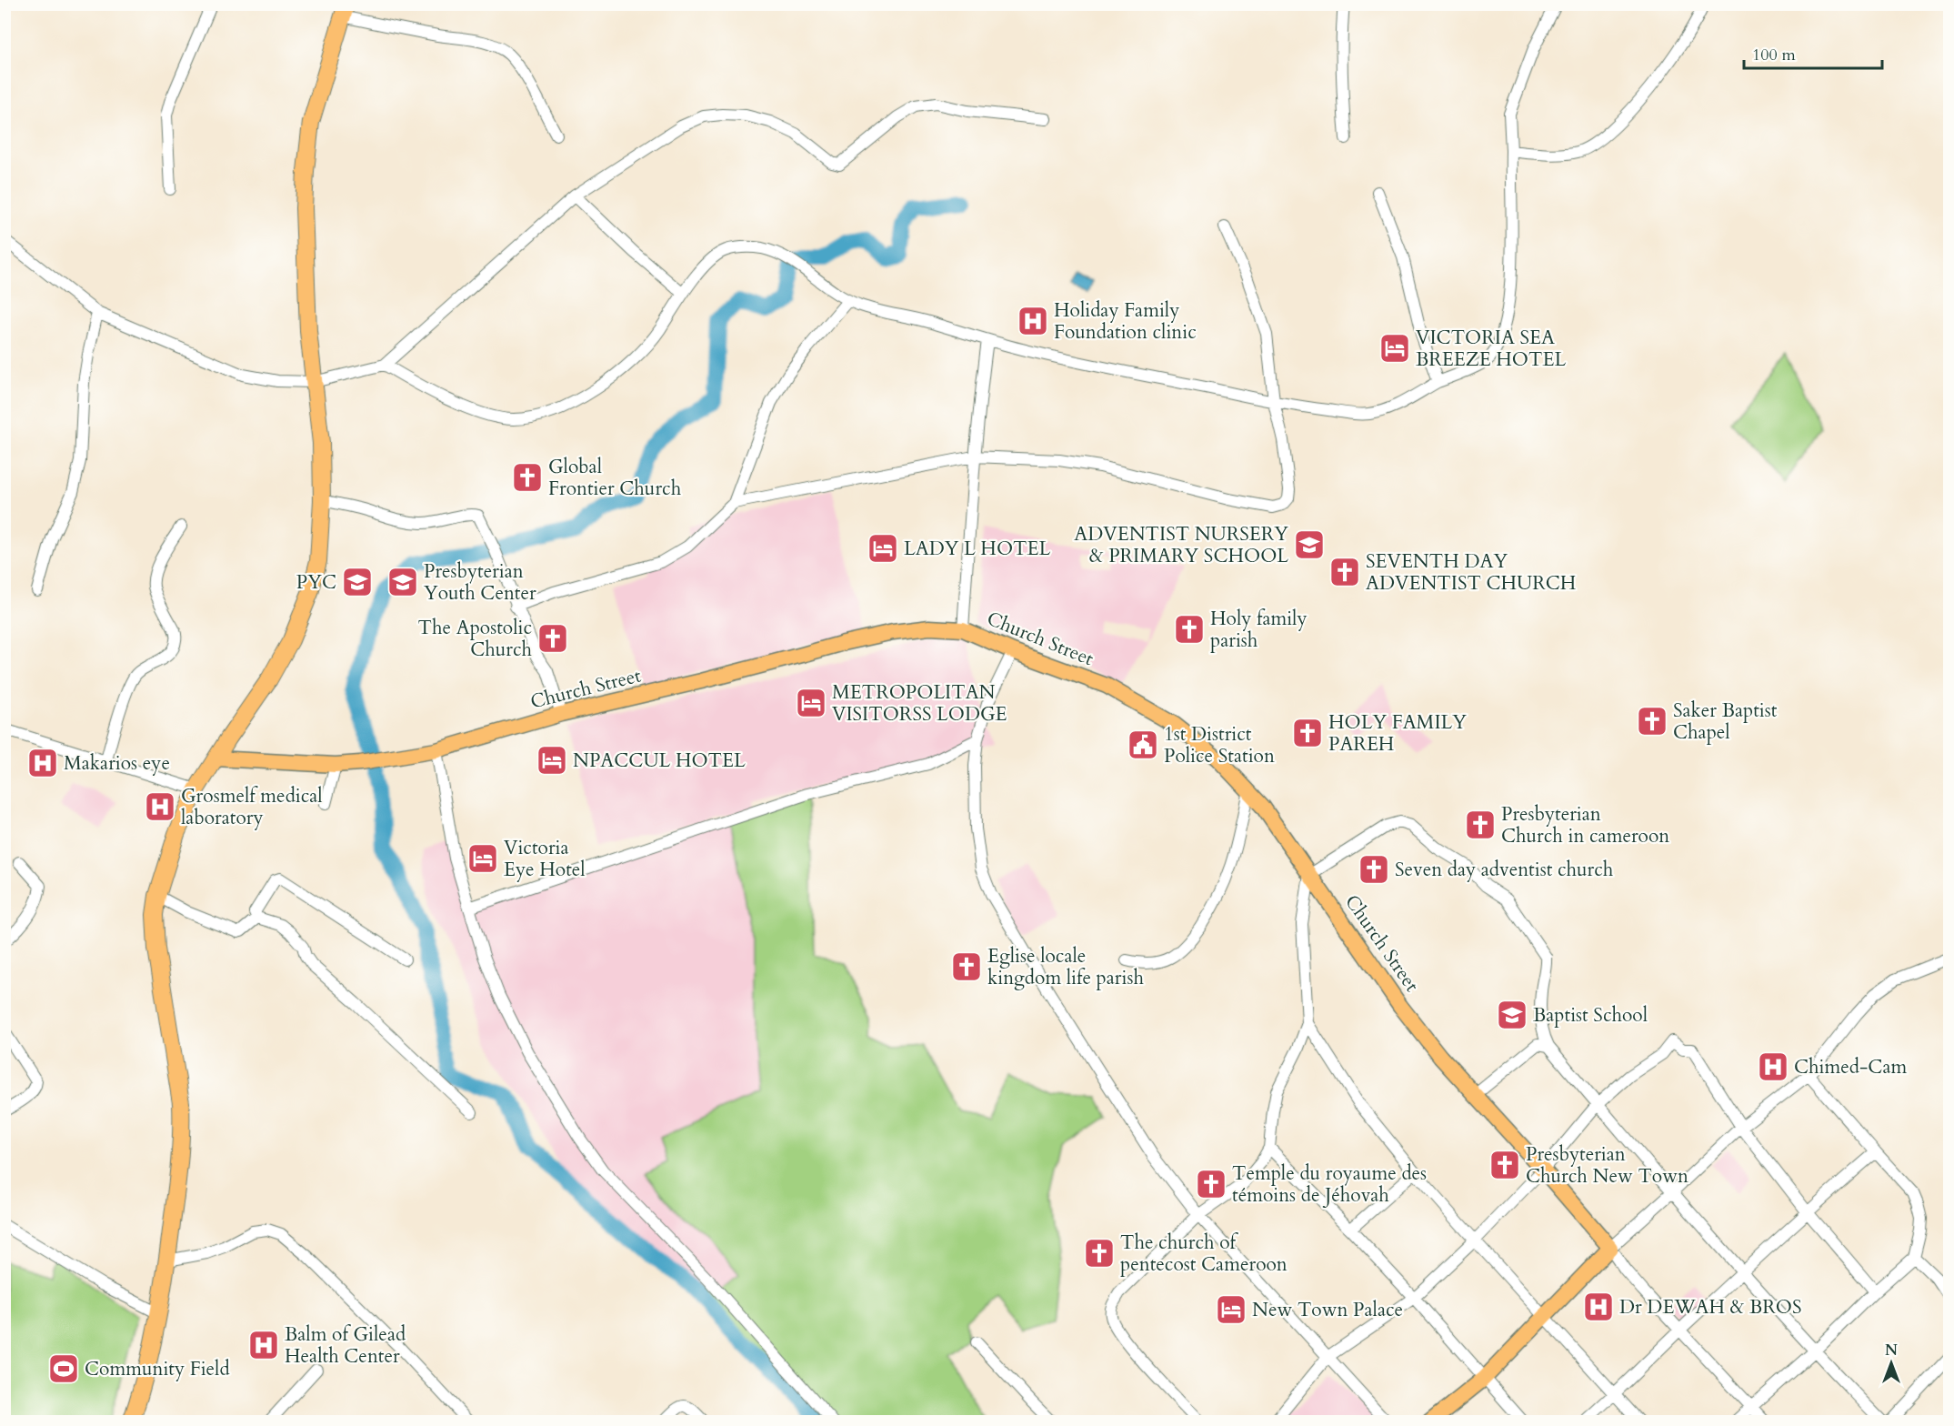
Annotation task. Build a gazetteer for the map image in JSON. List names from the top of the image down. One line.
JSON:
{"streets":{"main road":["Church Street"]},"places":{"hospital":["Holiday Family Foundation clinic","Makarios eye","Grosmelf medical laboratory","Chimed-Cam","Dr DEWAH & BROS","Balm of Gilead Health Center"],"hotel":["VICTORIA SEA BREEZE HOTEL","LADY L HOTEL","METROPOLITAN VISITORSS LODGE","NPACCUL HOTEL","Victoria Eye Hotel","New Town Palace"],"church":["Global Frontier Church","SEVENTH DAY ADVENTIST CHURCH","Holy family parish","The Apostolic Church","Saker Baptist Chapel","HOLY FAMILY PAREH","Presbyterian Church in cameroon","Seven day adventist church","Eglise locale kingdom life parish","Presbyterian Church New Town","Temple du royaume des témoins de Jéhovah","The church of pentecost Cameroon"],"school or university":["ADVENTIST NURSERY & PRIMARY SCHOOL","PYC","Presbyterian Youth Center","Baptist School"],"public building":["1st District Police Station"],"sports":["Community Field"]},"scale_bar":"100 m","north":"top"}
